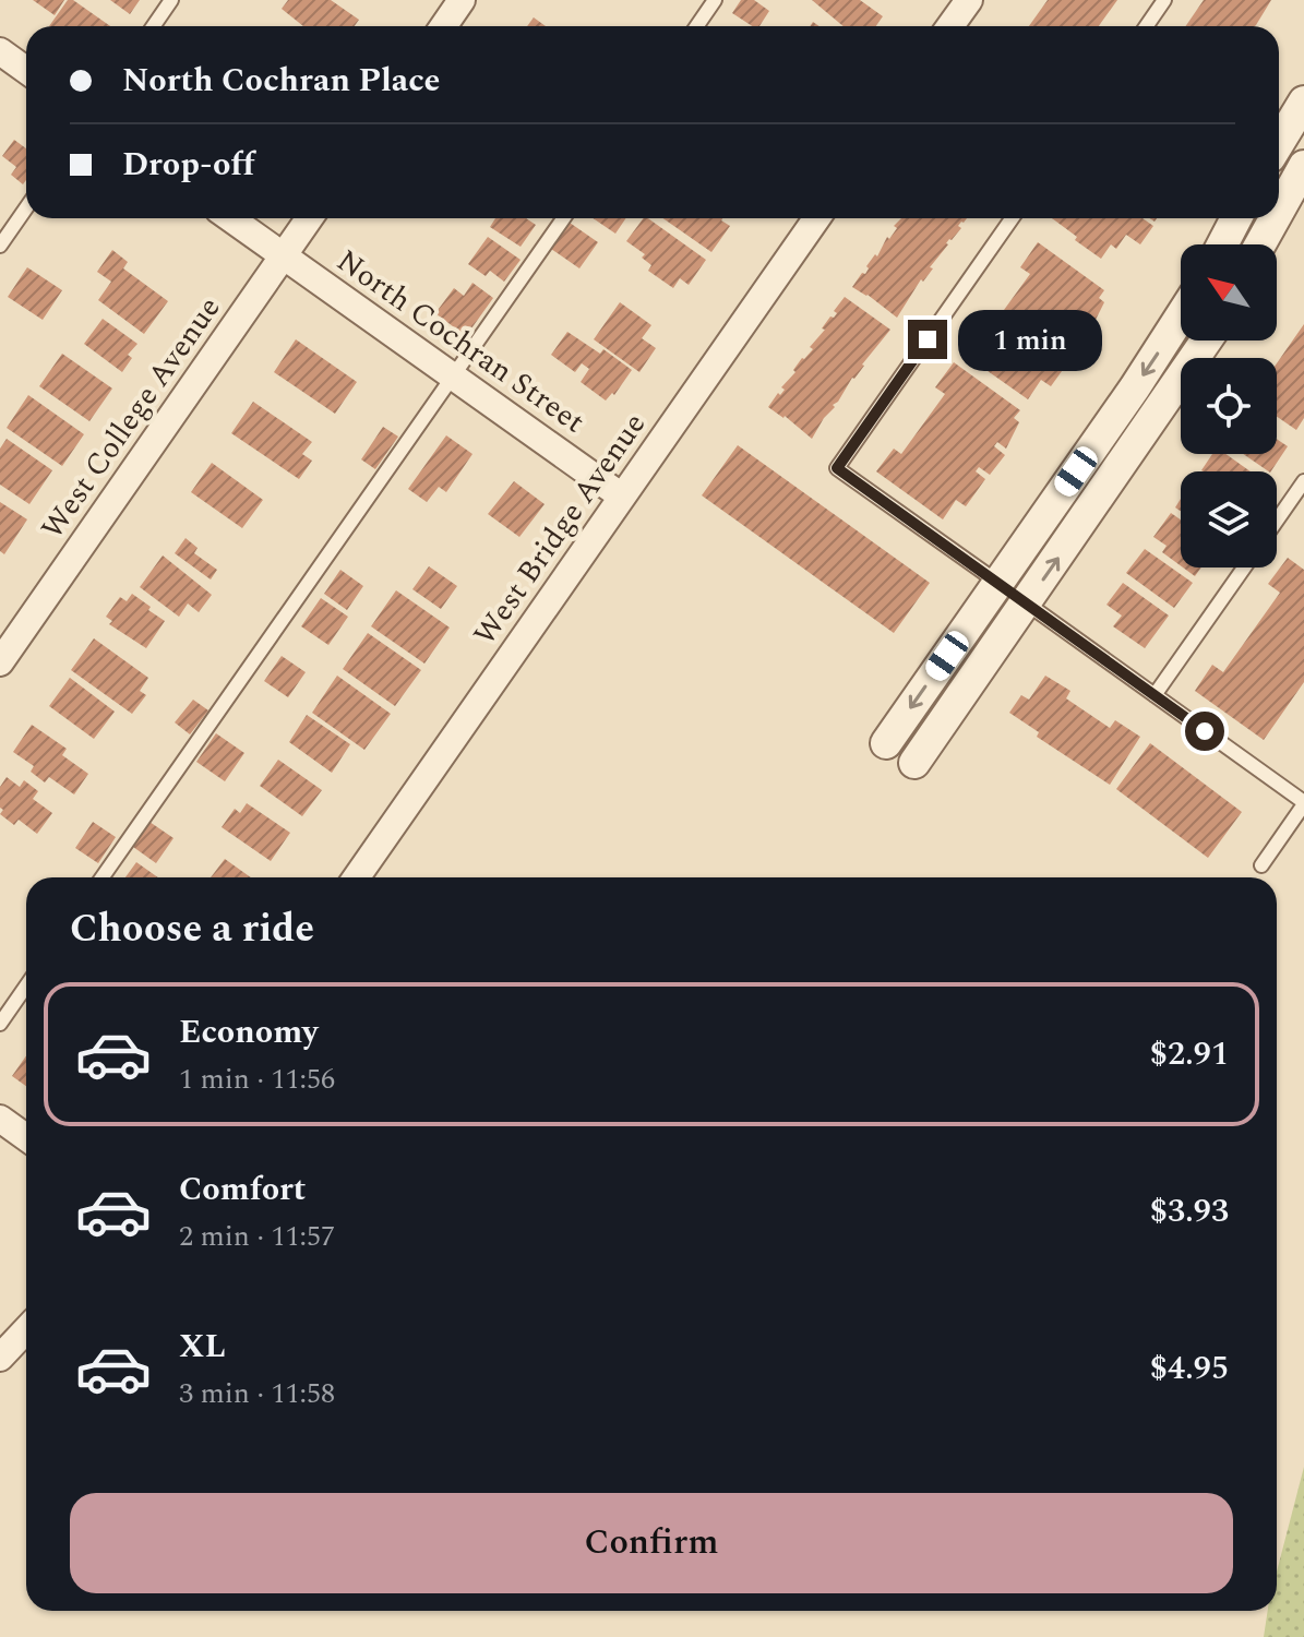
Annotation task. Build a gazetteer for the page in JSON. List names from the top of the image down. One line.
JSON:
{"streets":{"street":["North Cochran Street","West College Avenue","West Bridge Avenue"]},"crossings":[["North Cochran Street","West College Avenue"],["North Cochran Street","West Bridge Avenue"]],"north":"top left","page":{"banner":["North Cochran Place","Drop-off"],"bubble":"1 min","heading":"Choose a ride","list":[{"name":"Economy","note":"1 min · 11:56","value":"$2.91"},{"name":"Comfort","note":"2 min · 11:57","value":"$3.93"},{"name":"XL","note":"3 min · 11:58","value":"$4.95"}],"buttons":"Confirm"}}
